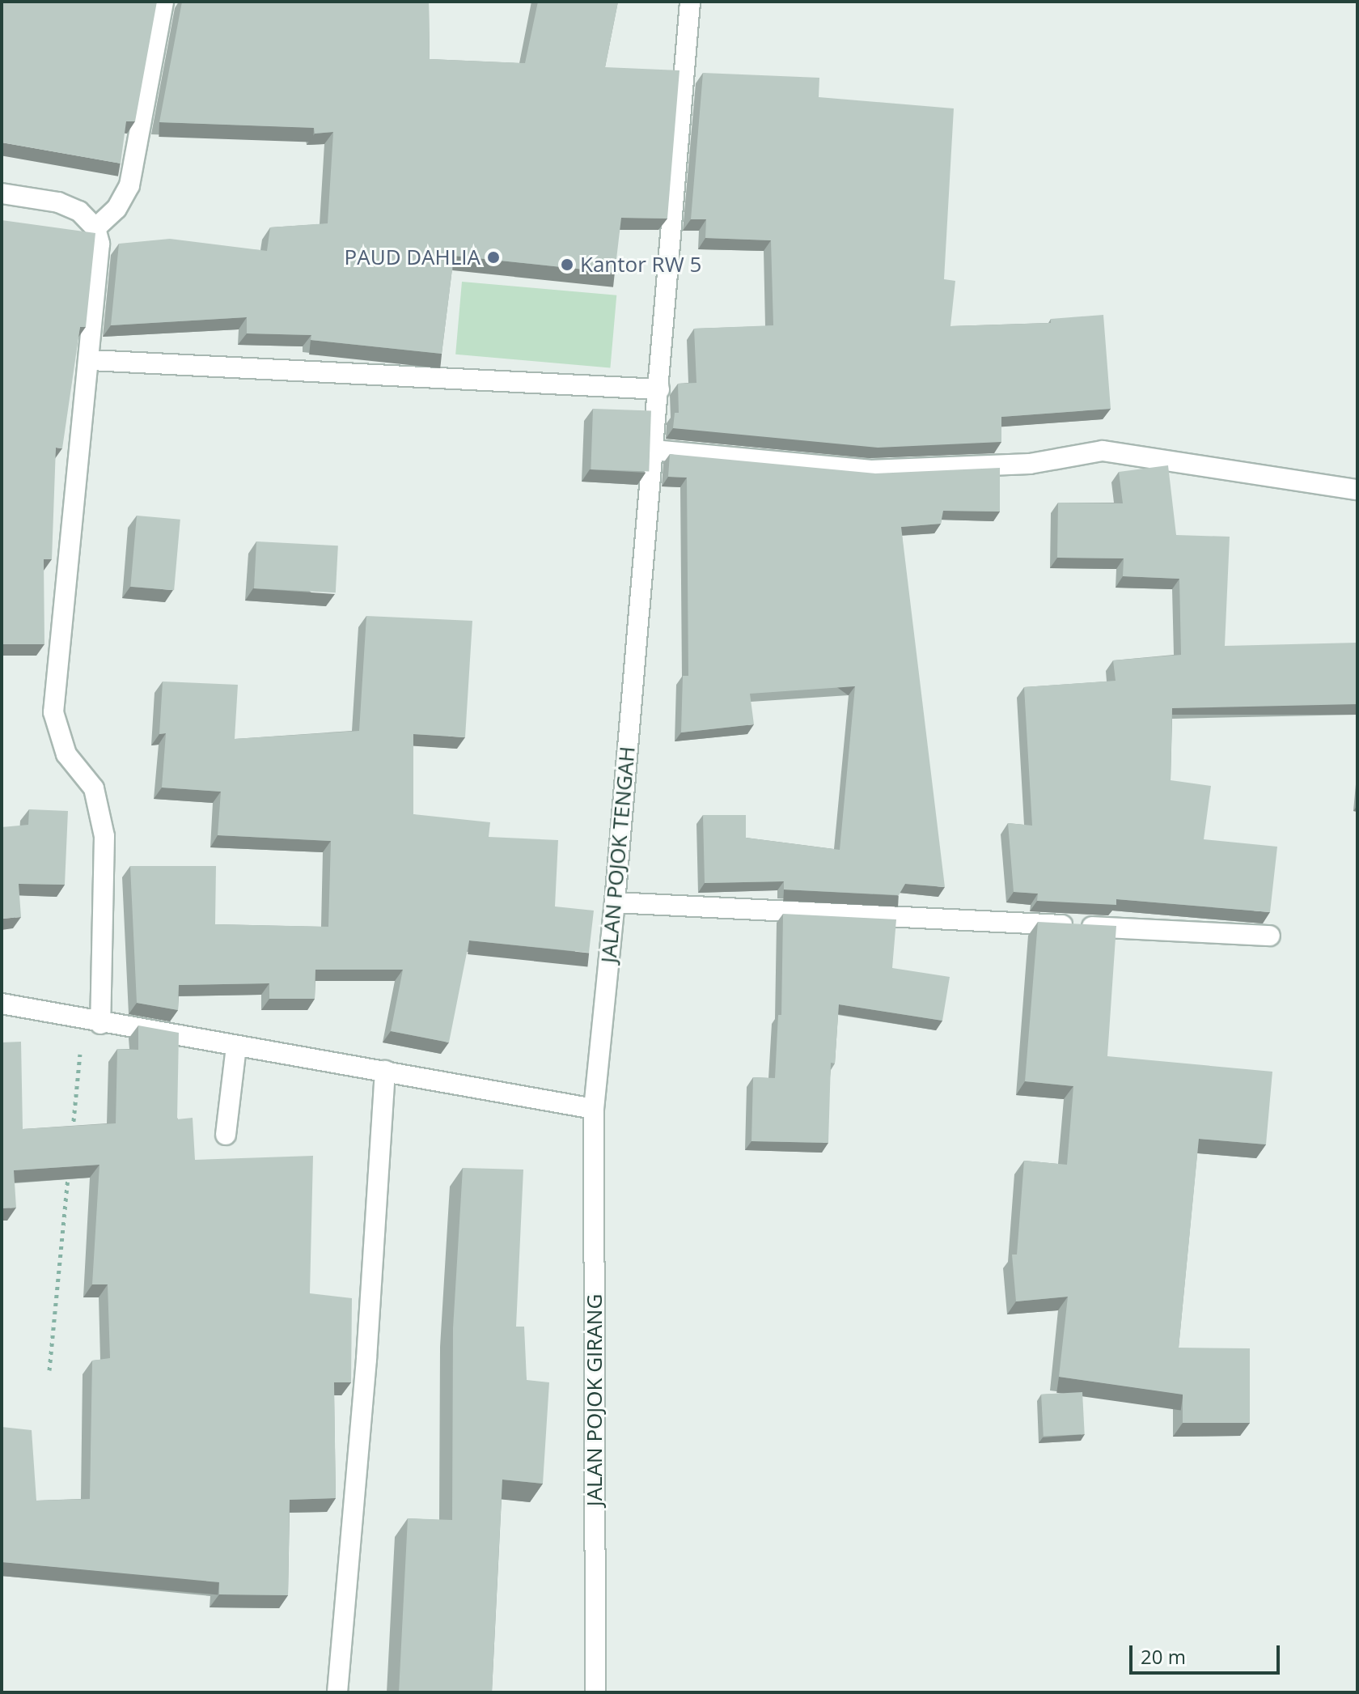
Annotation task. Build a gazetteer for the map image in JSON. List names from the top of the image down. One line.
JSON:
{"streets":{"street":["JALAN POJOK TENGAH","JALAN POJOK GIRANG"]},"crossings":[["JALAN POJOK TENGAH","JALAN POJOK GIRANG"]],"places":["PAUD DAHLIA","Kantor RW 5"],"scale_bar":"20 m"}
